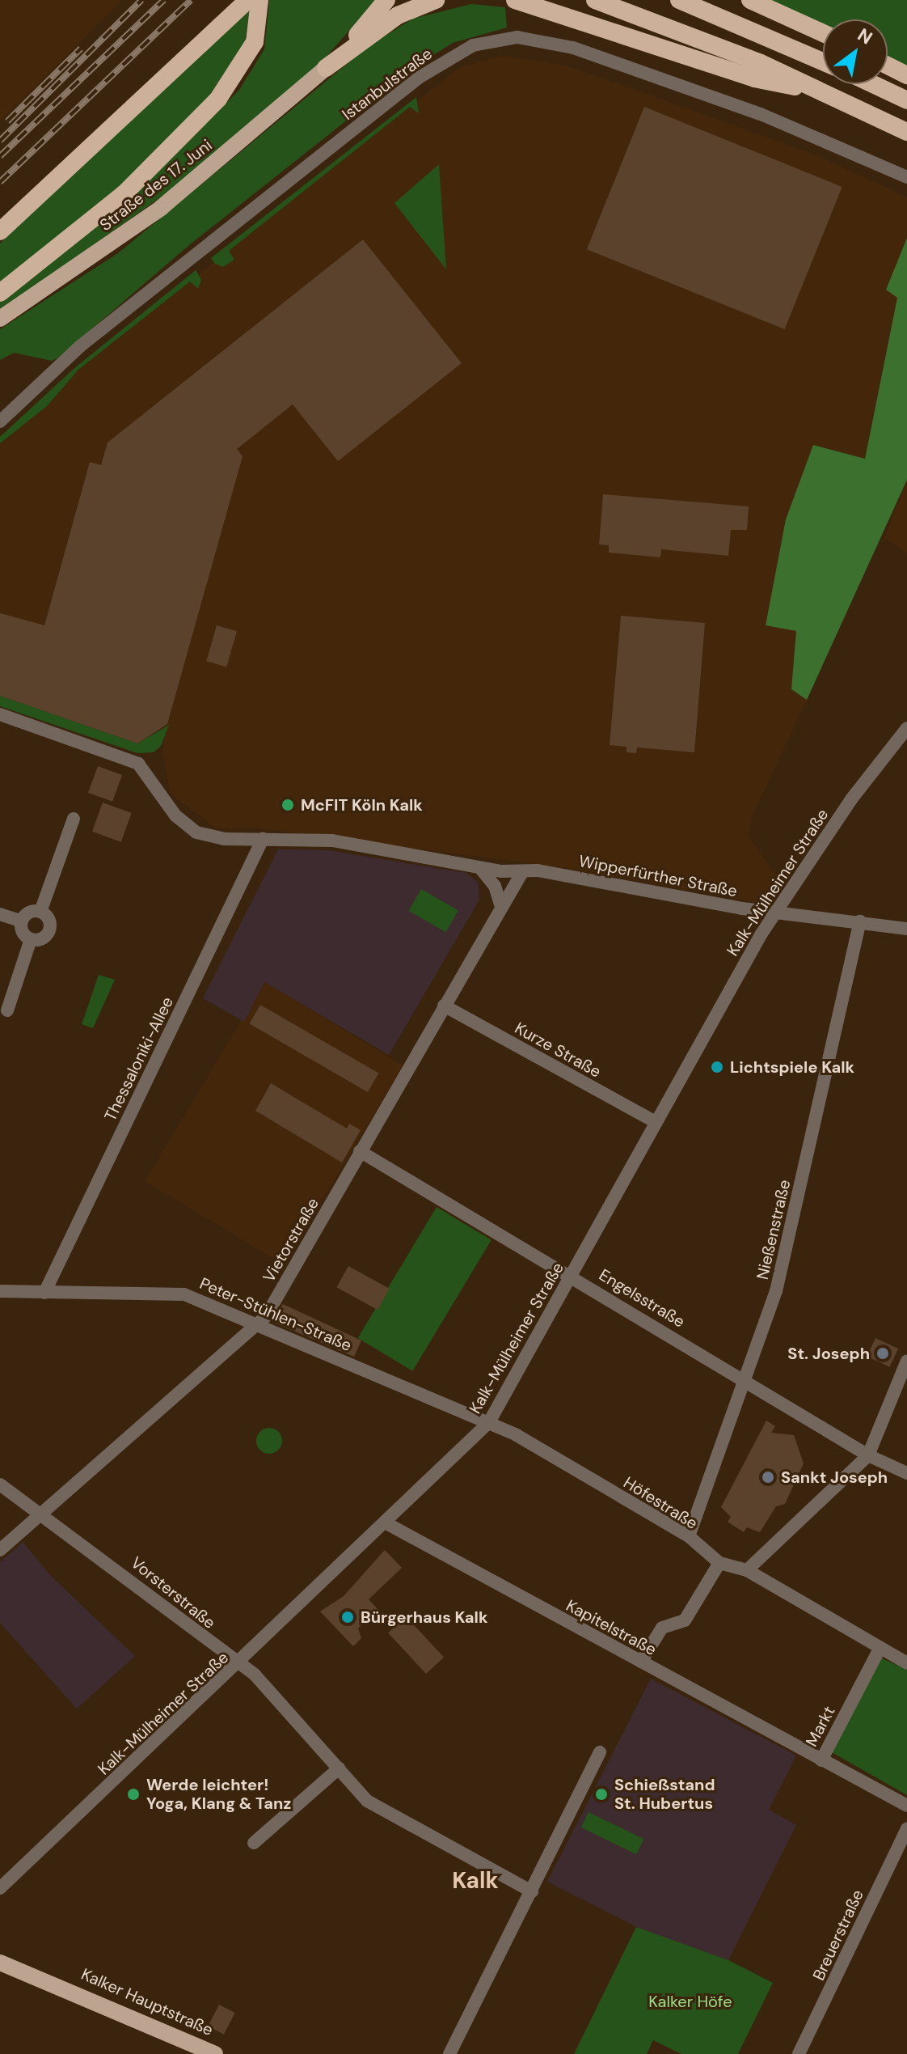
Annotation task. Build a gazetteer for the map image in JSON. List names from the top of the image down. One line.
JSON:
{"streets":{"main road":["Straße des 17. Juni","Kalker Hauptstraße"],"street":["Istanbulstraße","Wipperfürther Straße","Kalk-Mülheimer Straße","Kurze Straße","Thessaloniki-Allee","Nießenstraße","Vietorstraße","Engelsstraße","Peter-Stühlen-Straße","Höfestraße","Vorsterstraße","Kapitelstraße","Markt","Breuerstraße"]},"crossings":[["Wipperfürther Straße","Kalk-Mülheimer Straße"],["Wipperfürther Straße","Thessaloniki-Allee"],["Wipperfürther Straße","Nießenstraße"],["Wipperfürther Straße","Vietorstraße"],["Kalk-Mülheimer Straße","Kurze Straße"],["Kalk-Mülheimer Straße","Engelsstraße"],["Kalk-Mülheimer Straße","Peter-Stühlen-Straße"],["Kalk-Mülheimer Straße","Höfestraße"],["Kalk-Mülheimer Straße","Vorsterstraße"],["Kalk-Mülheimer Straße","Kapitelstraße"],["Kurze Straße","Vietorstraße"],["Thessaloniki-Allee","Peter-Stühlen-Straße"],["Nießenstraße","Engelsstraße"],["Nießenstraße","Höfestraße"],["Vietorstraße","Engelsstraße"],["Vietorstraße","Peter-Stühlen-Straße"],["Vietorstraße","Vorsterstraße"],["Peter-Stühlen-Straße","Höfestraße"],["Höfestraße","Markt"],["Kapitelstraße","Markt"]],"districts":["Kalk"],"parks":["Kalker Höfe"],"places":["McFIT Köln Kalk","Lichtspiele Kalk","St. Joseph","Sankt Joseph","Bürgerhaus Kalk","Werde leichter! Yoga, Klang & Tanz","Schießstand St. Hubertus"],"north":"top right"}
